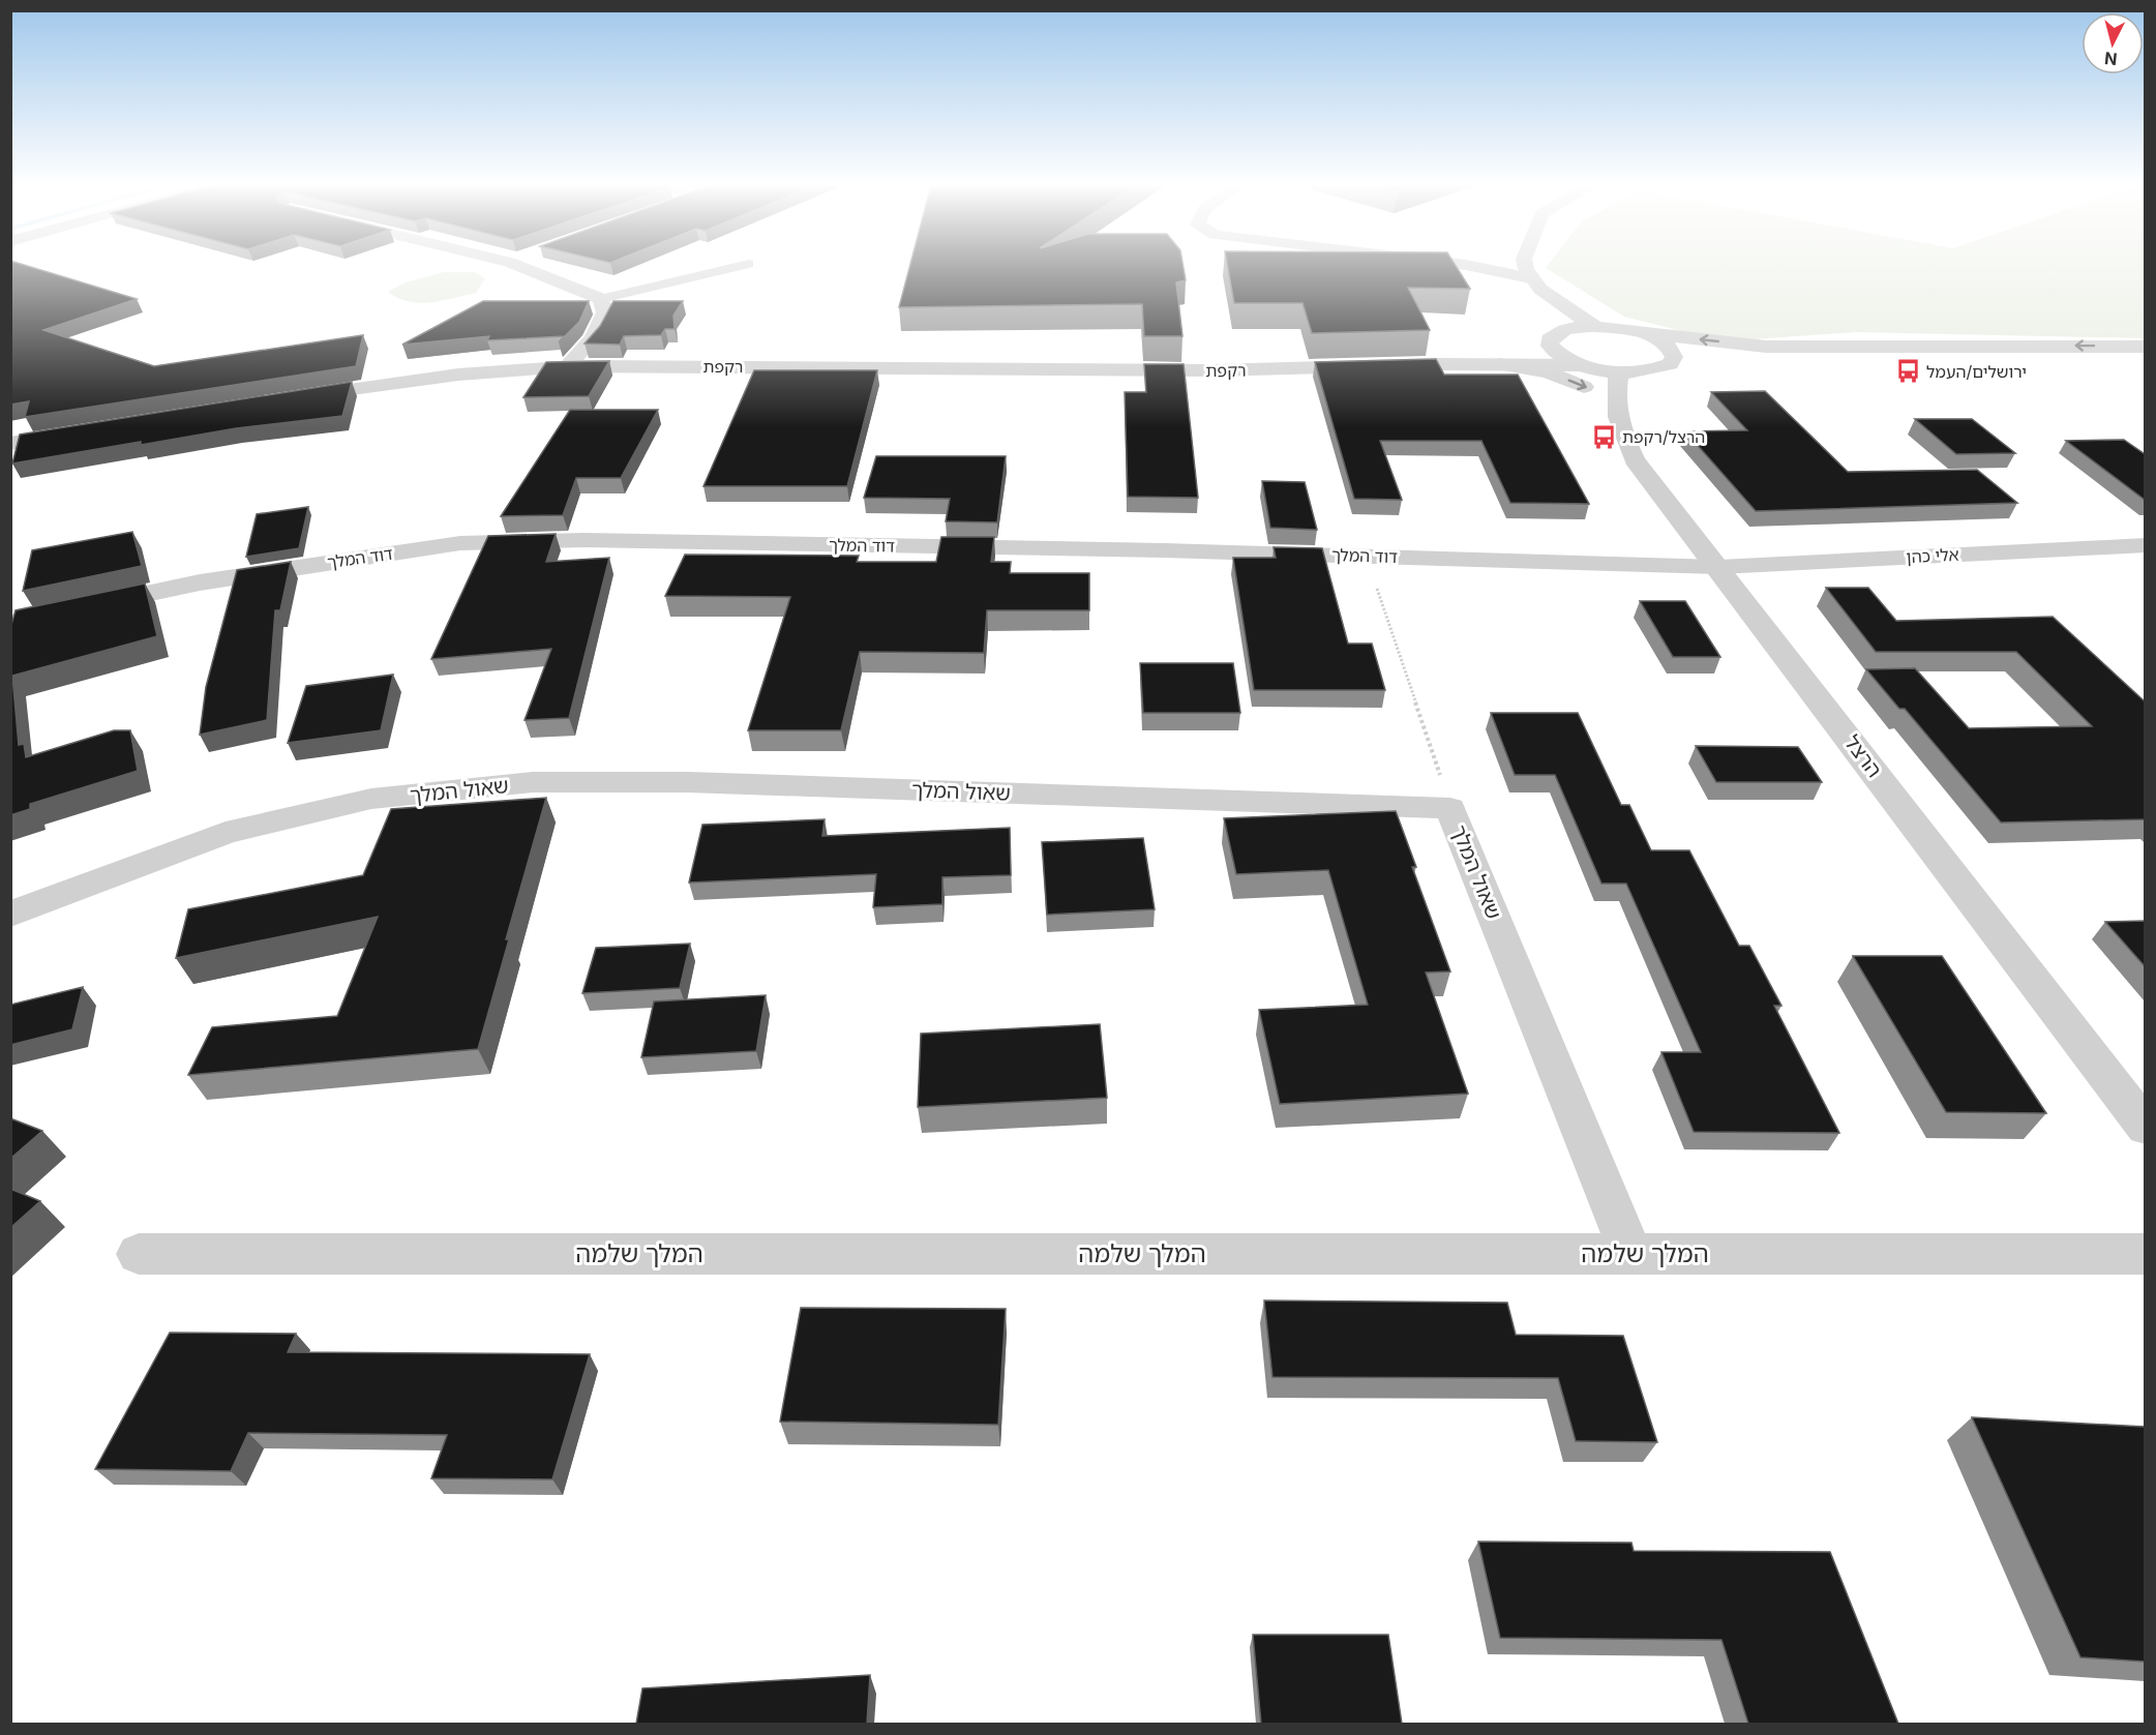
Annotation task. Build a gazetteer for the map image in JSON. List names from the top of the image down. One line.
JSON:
{"streets":{"street":["רקפת","דוד המלך","אלי כהן","הרצל","שאול המלך","המלך שלמה"]},"crossings":[["דוד המלך","אלי כהן"],["דוד המלך","הרצל"],["אלי כהן","הרצל"],["שאול המלך","המלך שלמה"]],"places":{"bus stop":["ירושלים/העמל","הרצל/רקפת"]},"north":"bottom"}
